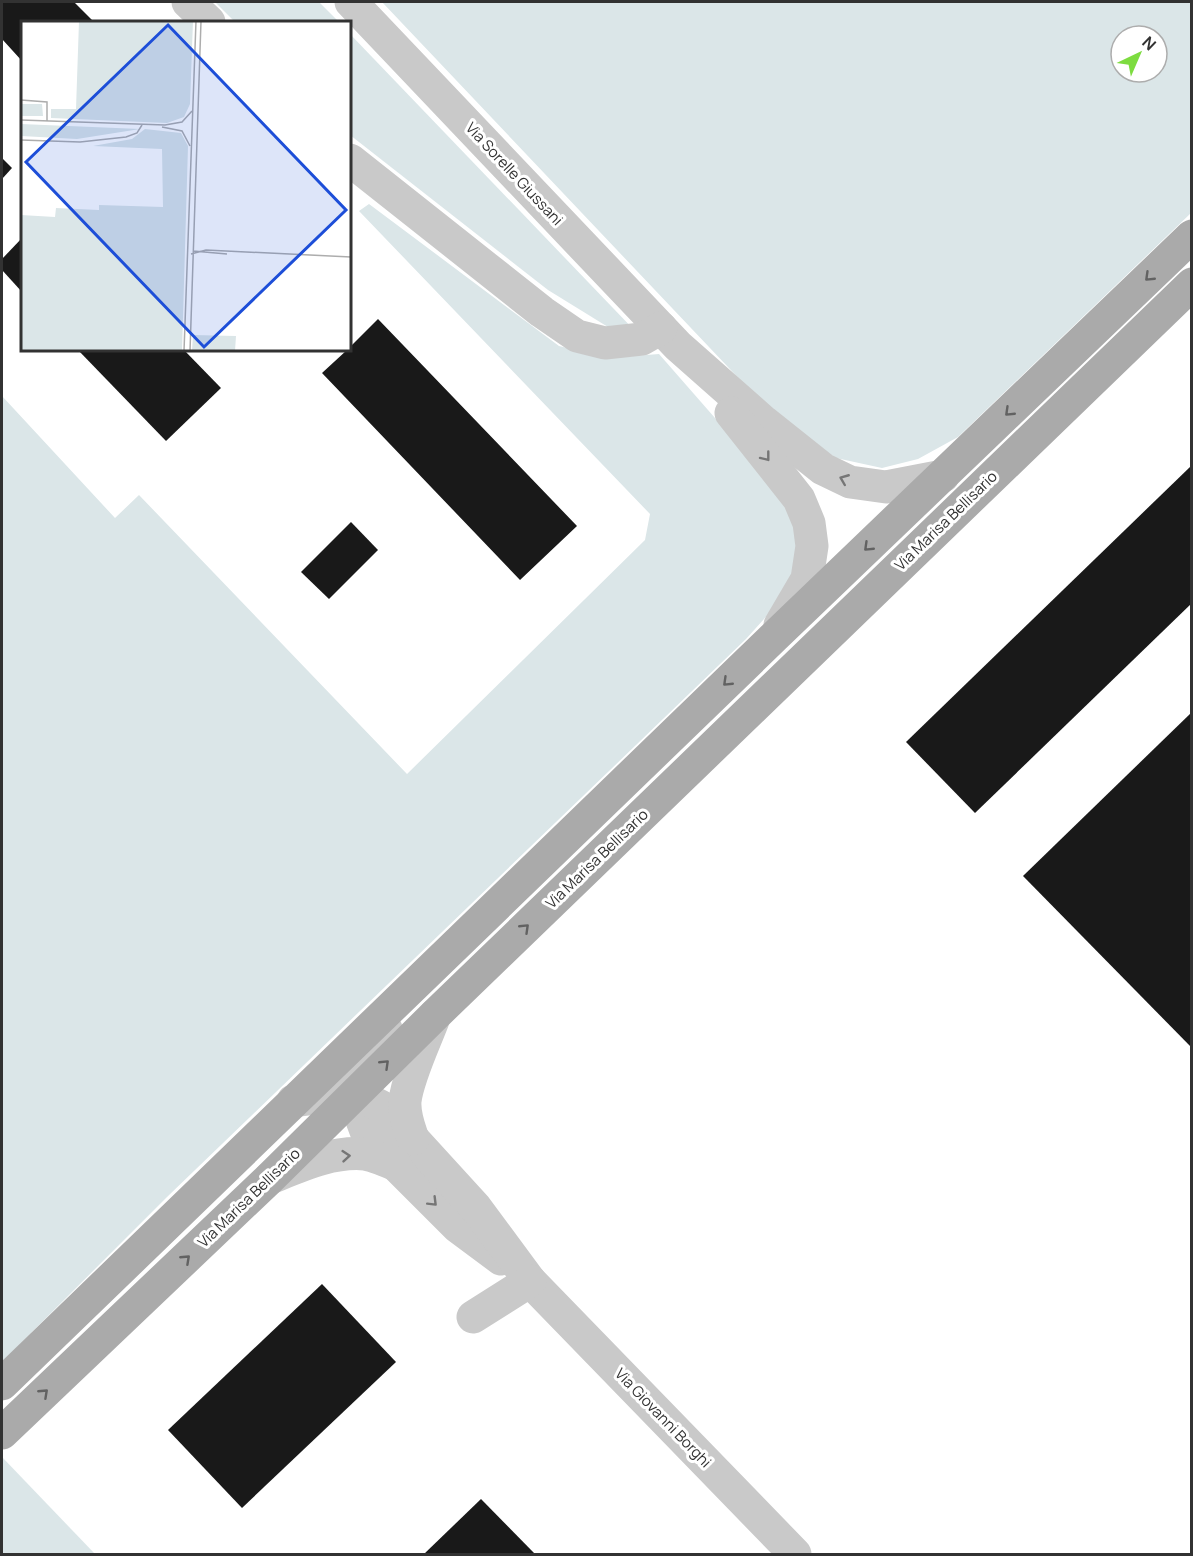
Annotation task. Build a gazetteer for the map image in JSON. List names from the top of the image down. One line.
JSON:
{"streets":{"main road":["Via Marisa Bellisario"],"street":["Via Sorelle Giussani","Via Giovanni Borghi"]},"crossings":[["Via Marisa Bellisario","Via Giovanni Borghi"]],"north":"top right"}
